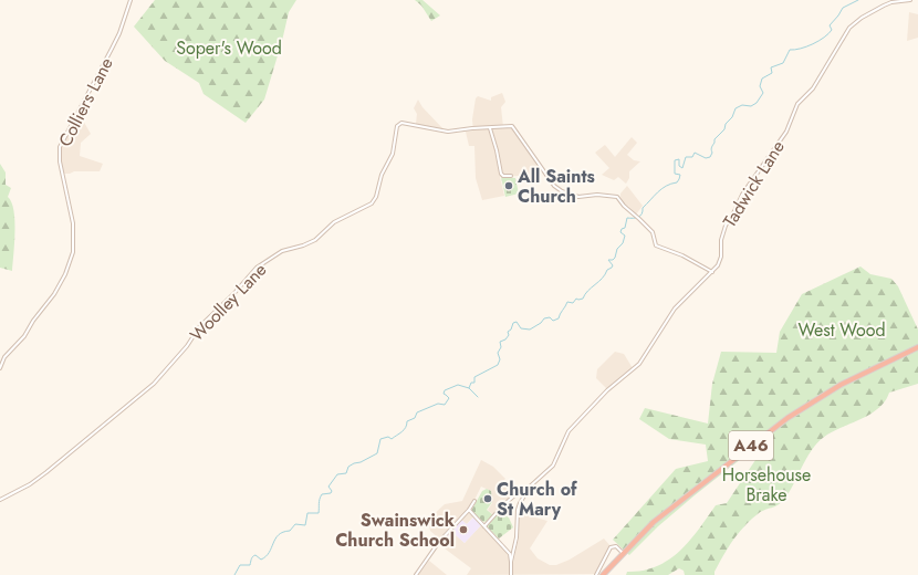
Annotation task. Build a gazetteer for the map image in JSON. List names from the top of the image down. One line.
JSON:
{"streets":{"highway":["A46"],"street":["Colliers Lane","Tadwick Lane","Woolley Lane"]},"parks":["Soper's Wood","West Wood","Horsehouse Brake"],"places":["All Saints Church","Church of St Mary","Swainswick Church School"]}
